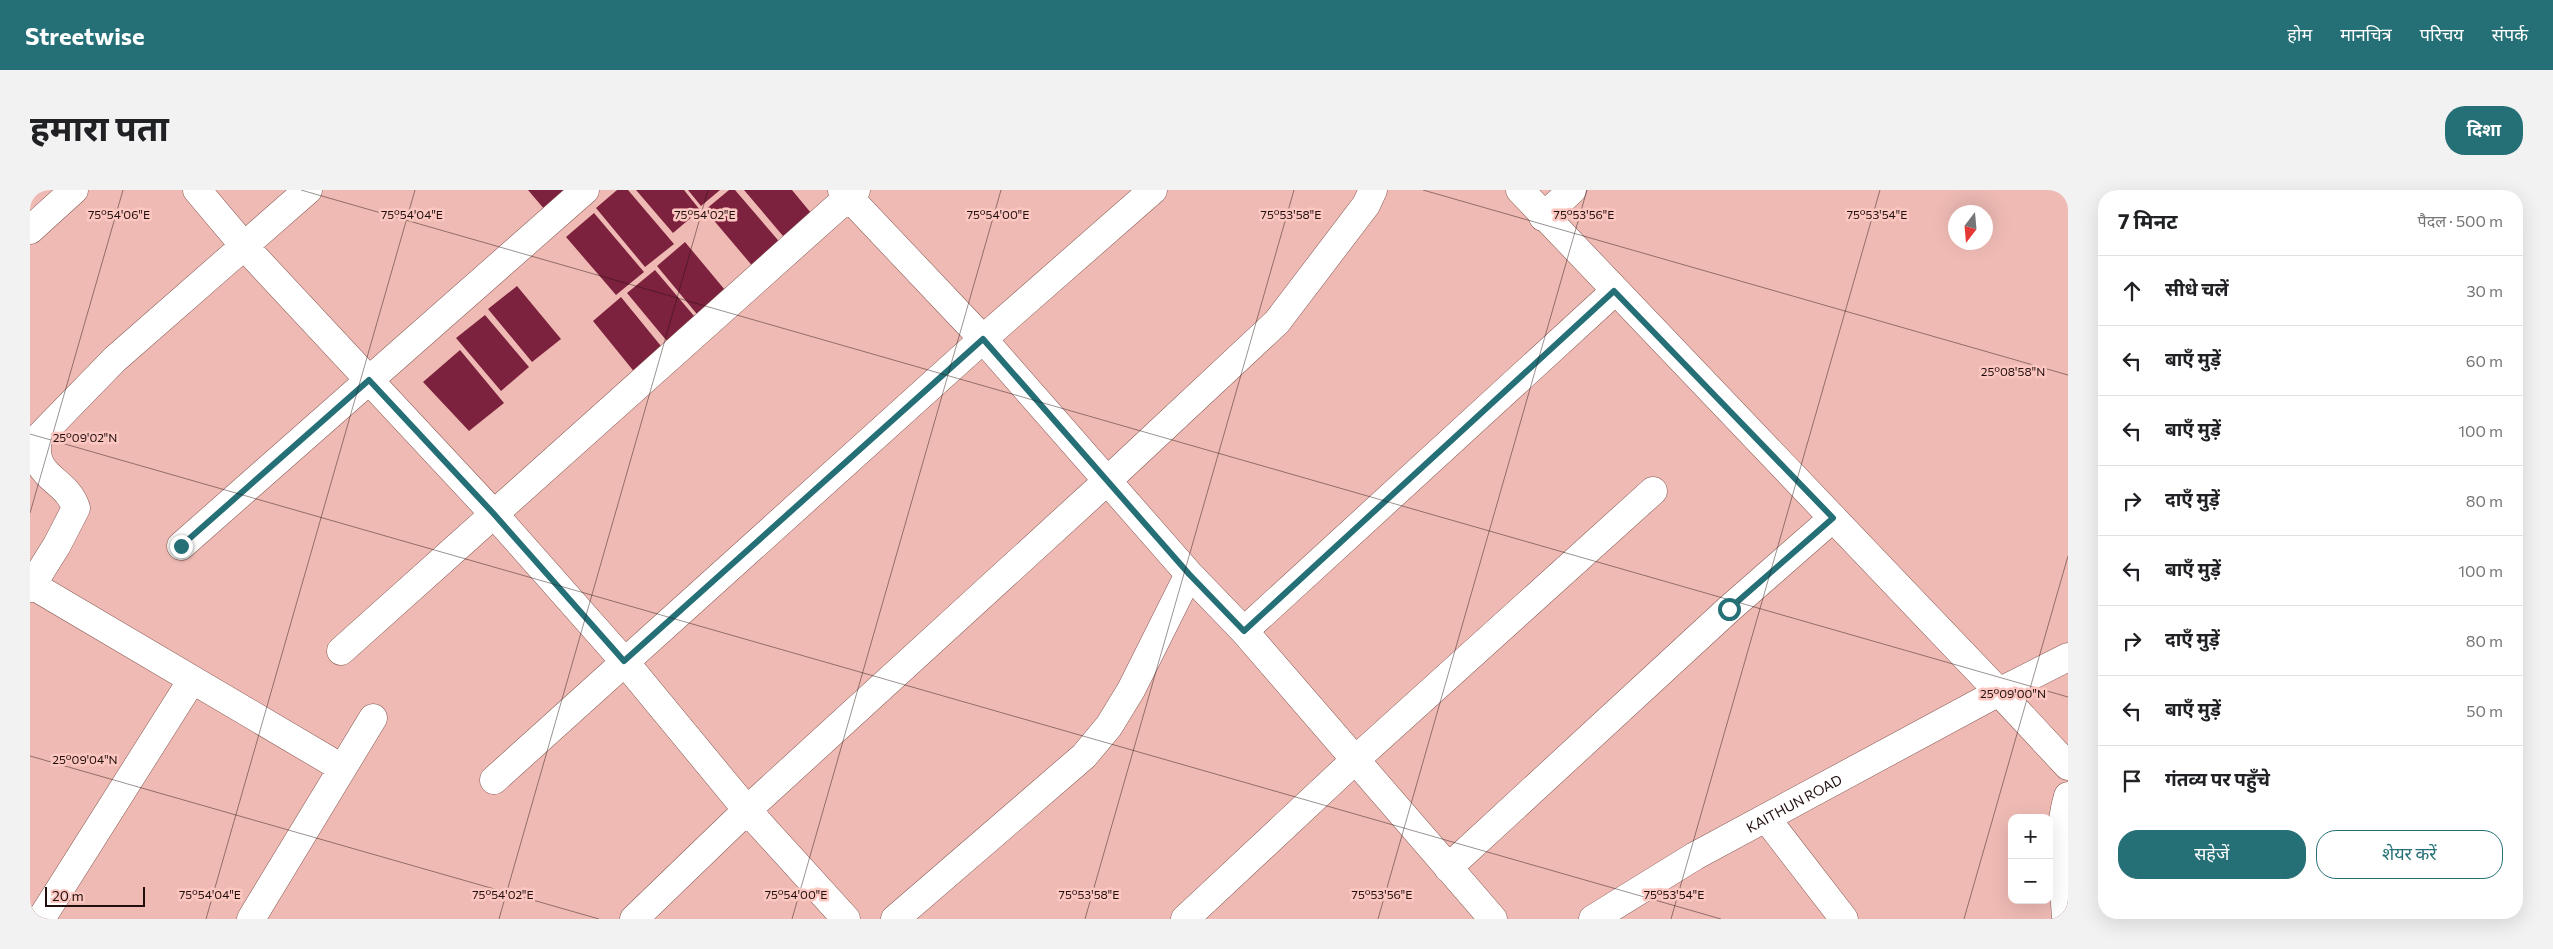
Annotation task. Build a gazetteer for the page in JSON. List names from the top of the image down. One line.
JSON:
{"streets":{"street":["KAITHUN ROAD"]},"scale_bar":"20 m","north":"bottom","page":{"header":"Streetwise","nav":["होम","मानचित्र","परिचय","संपर्क"],"title":"हमारा पता","buttons":["दिशा",["सहेजें","शेयर करें"]],"heading":["7 मिनट","पैदल · 500 m"],"list":[["सीधे चलें","30 m"],["बाएँ मुड़ें","60 m"],["बाएँ मुड़ें","100 m"],["दाएँ मुड़ें","80 m"],["बाएँ मुड़ें","100 m"],["दाएँ मुड़ें","80 m"],["बाएँ मुड़ें","50 m"],"गंतव्य पर पहुँचे"],"map_buttons":["+","−"],"scale":"20 m"},"coordinates":["75°54'06\"E","75°54'04\"E","75°54'02\"E","75°54'00\"E","75°53'58\"E","75°53'56\"E","75°53'54\"E","25°08'58\"N","25°09'02\"N","25°09'00\"N","25°09'04\"N"]}
